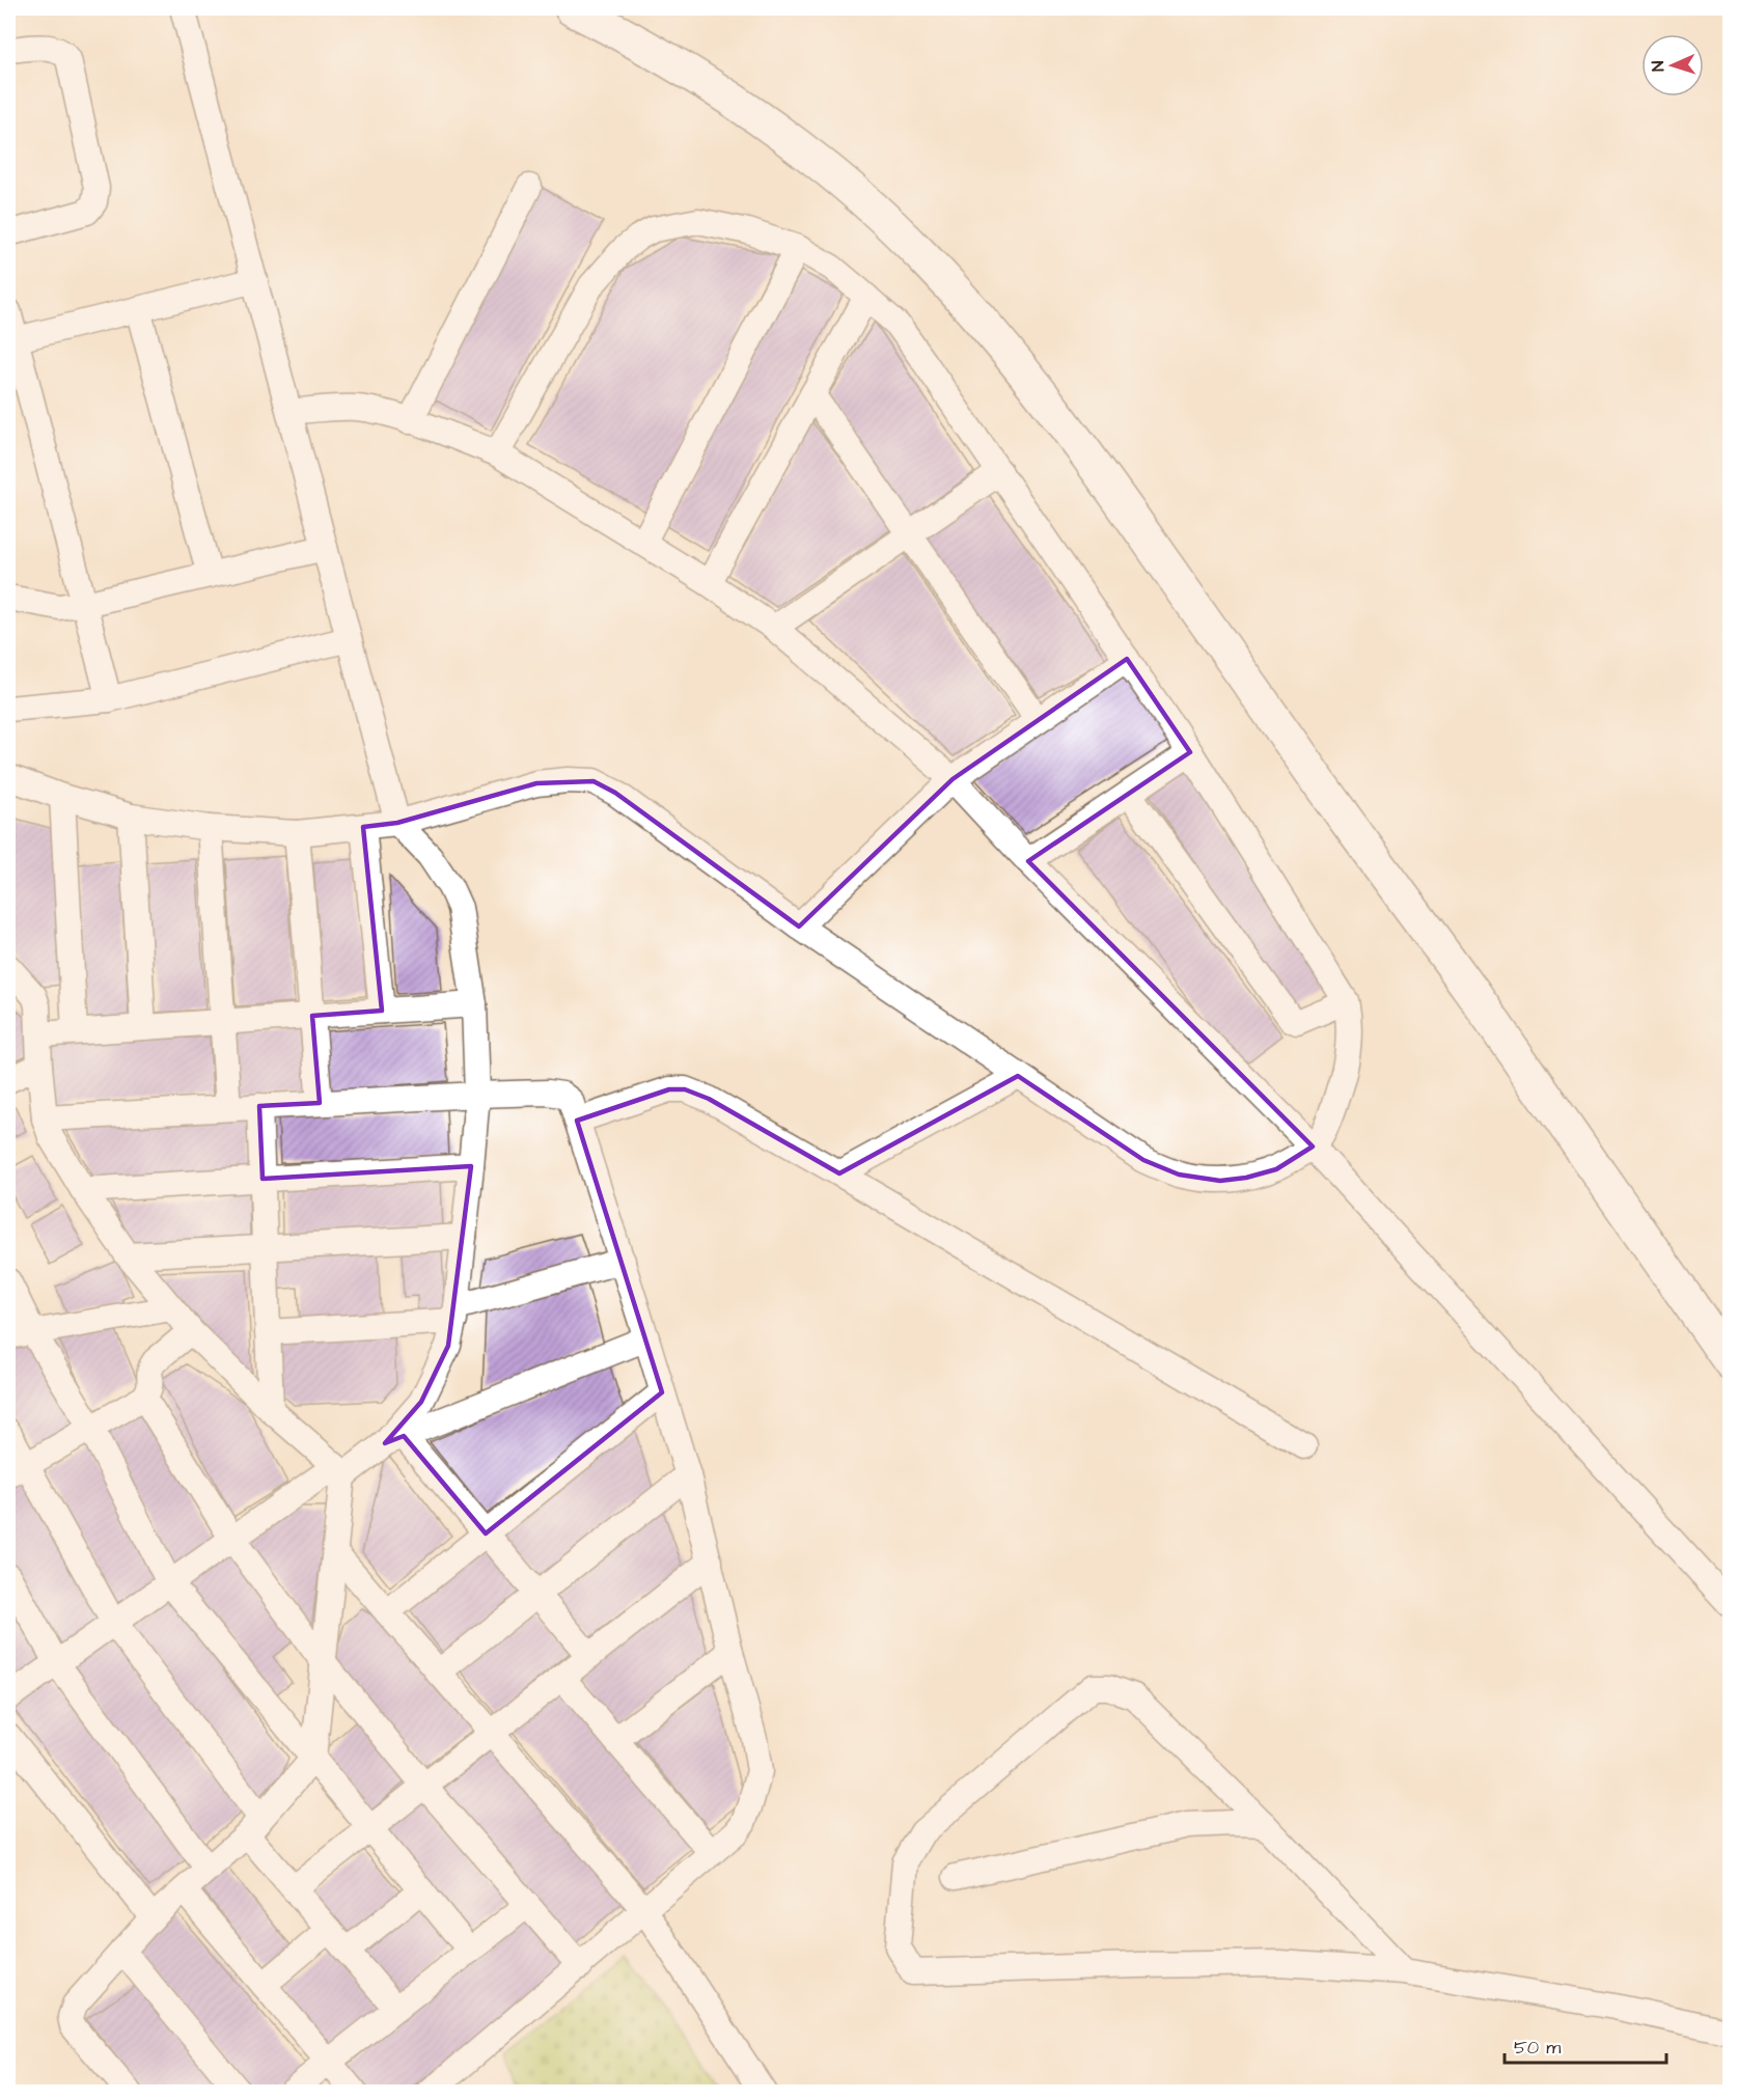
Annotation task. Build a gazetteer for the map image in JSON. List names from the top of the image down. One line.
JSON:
{"scale_bar":"50 m","north":"left"}
